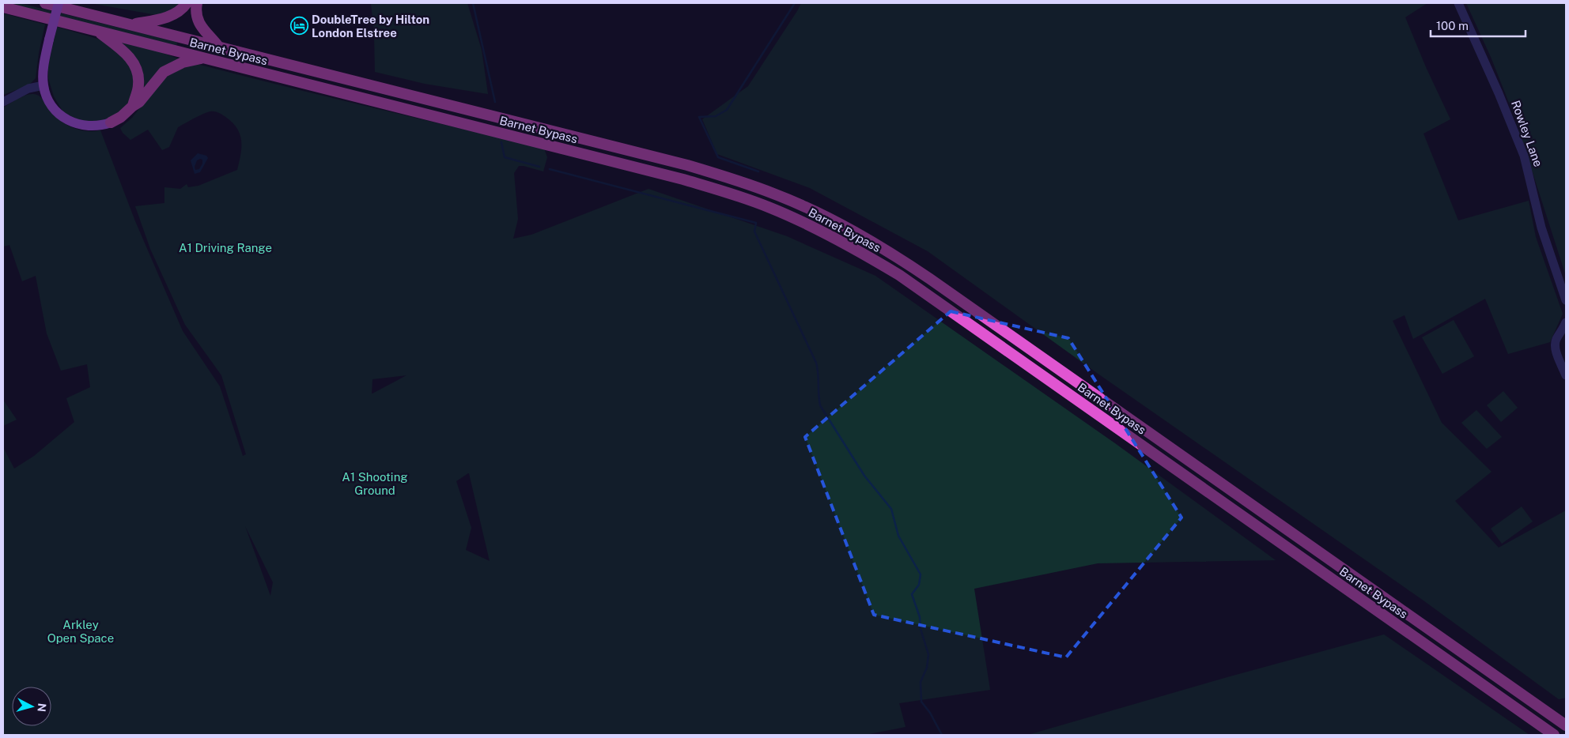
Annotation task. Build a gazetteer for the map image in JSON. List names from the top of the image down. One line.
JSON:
{"streets":{"highway":["Barnet Bypass"],"street":["Rowley Lane"]},"parks":["A1 Driving Range","A1 Shooting Ground","Arkley Open Space"],"places":{"hotel":["DoubleTree by Hilton London Elstree"]},"scale_bar":"100 m","north":"right"}
